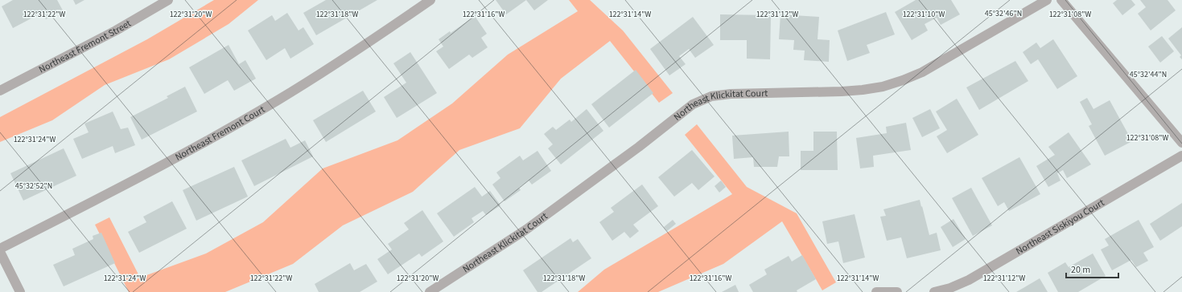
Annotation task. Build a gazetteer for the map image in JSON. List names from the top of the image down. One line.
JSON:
{"streets":{"street":["Northeast Fremont Street","Northeast Klickitat Court","Northeast Fremont Court","Northeast Siskiyou Court"]},"scale_bar":"20 m","coordinates":["45°32'46\"N","122°31'22\"W","122°31'20\"W","122°31'18\"W","122°31'16\"W","122°31'14\"W","122°31'12\"W","122°31'10\"W","122°31'08\"W","45°32'44\"N","122°31'24\"W","45°32'52\"N"]}
